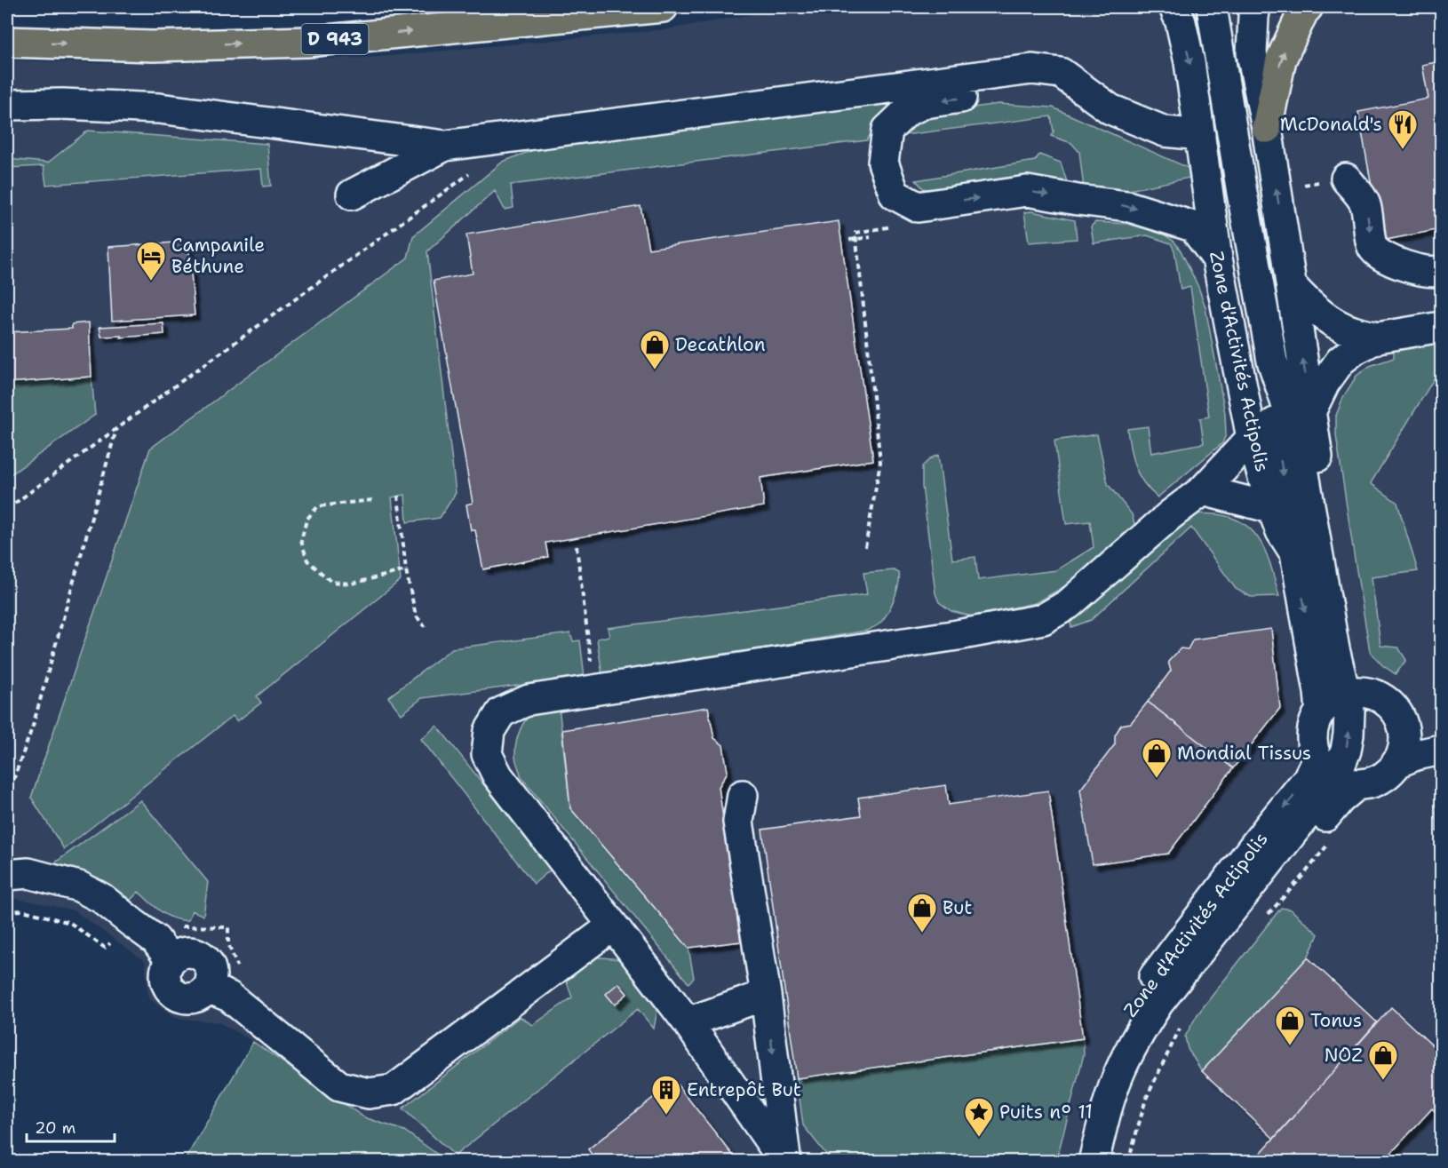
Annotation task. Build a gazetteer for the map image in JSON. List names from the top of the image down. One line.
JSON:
{"streets":{"main road":["D 943"],"street":["Zone d'Activités Actipolis"]},"places":{"restaurant":["McDonald's"],"hotel":["Campanile Béthune"],"shop":["Decathlon","Mondial Tissus","But","Tonus","NOZ"],"building":["Entrepôt But"],"place":["Puits n° 11"]},"scale_bar":"20 m"}
